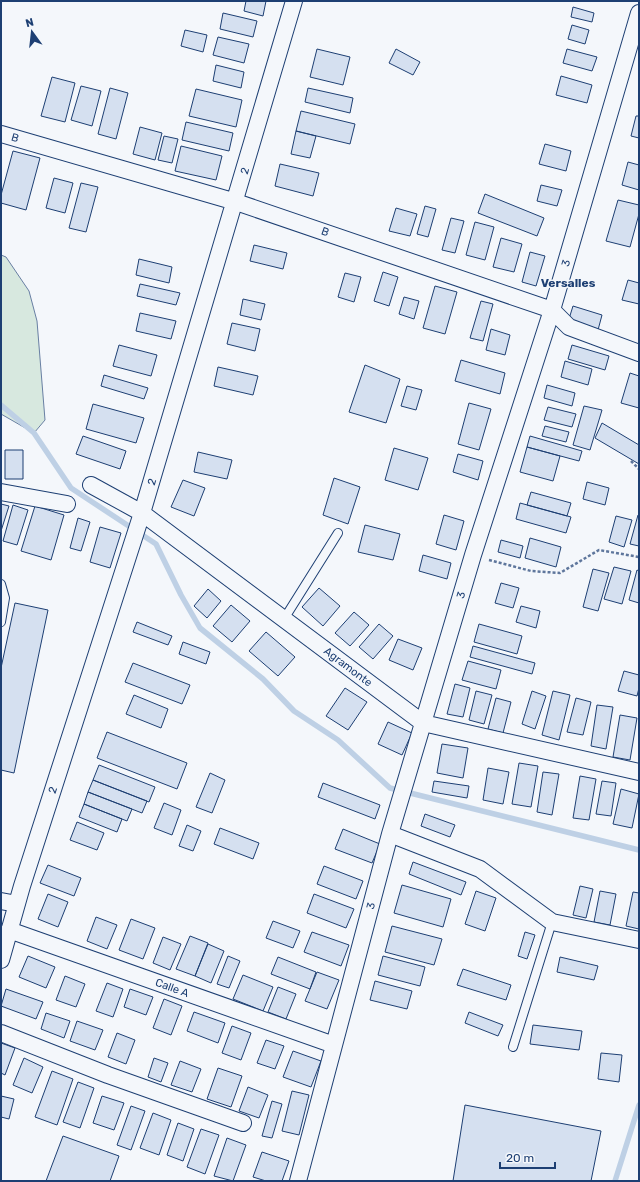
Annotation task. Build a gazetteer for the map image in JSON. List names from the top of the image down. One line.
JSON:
{"streets":{"street":["B","2","3","Agramonte","Calle A"]},"crossings":[["B","2"],["B","3"],["2","Agramonte"],["2","Calle A"],["3","Agramonte"],["3","Calle A"]],"districts":["Versalles"],"scale_bar":"20 m","north":"top"}
